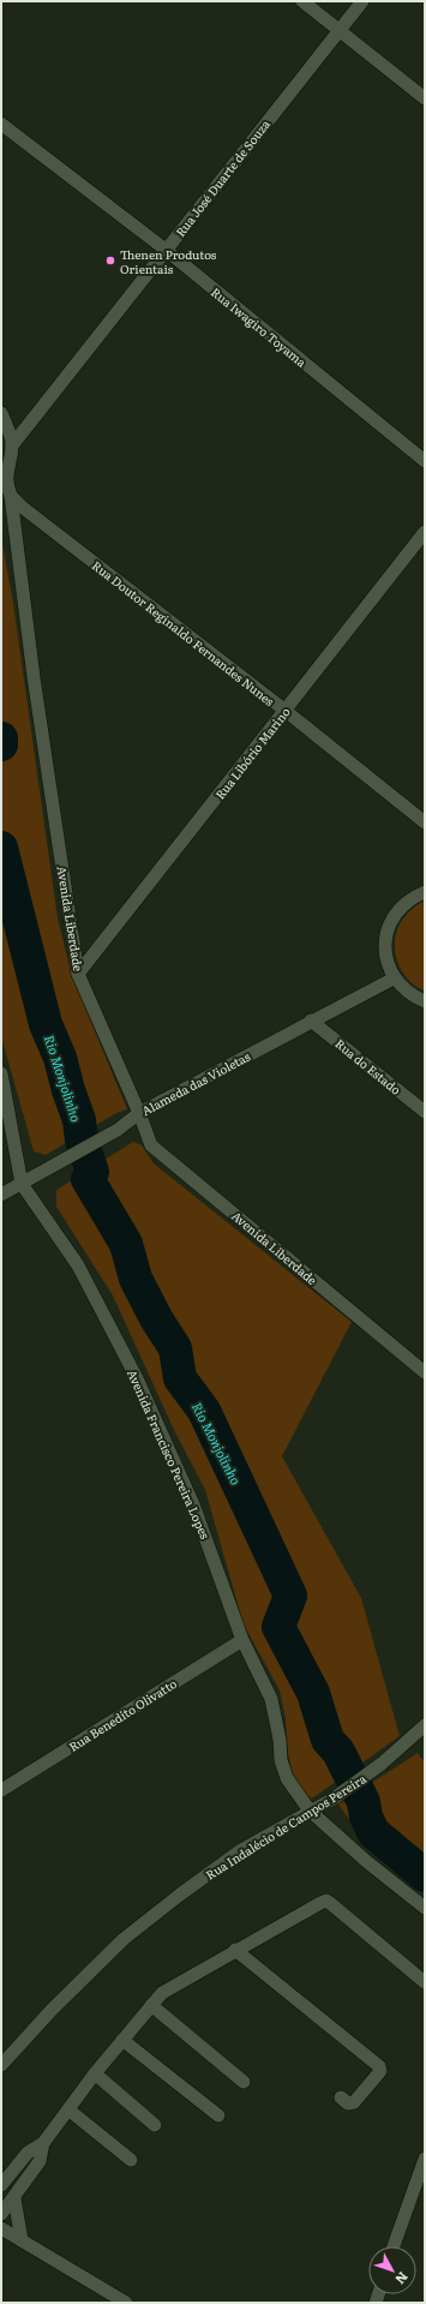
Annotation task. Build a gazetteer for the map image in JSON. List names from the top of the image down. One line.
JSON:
{"streets":{"street":["Rua José Duarte de Souza","Rua Iwagiro Toyama","Rua Doutor Reginaldo Fernandes Nunes","Rua Libório Marino","Avenida Liberdade","Rua do Estado","Alameda das Violetas","Avenida Francisco Pereira Lopes","Rua Benedito Olivatto","Rua Indalécio de Campos Pereira"]},"crossings":[["Rua José Duarte de Souza","Rua Iwagiro Toyama"],["Rua José Duarte de Souza","Avenida Liberdade"],["Rua Doutor Reginaldo Fernandes Nunes","Rua Libório Marino"],["Rua Doutor Reginaldo Fernandes Nunes","Avenida Liberdade"],["Rua Libório Marino","Avenida Liberdade"],["Avenida Liberdade","Alameda das Violetas"],["Rua do Estado","Alameda das Violetas"],["Alameda das Violetas","Avenida Francisco Pereira Lopes"],["Avenida Francisco Pereira Lopes","Rua Benedito Olivatto"],["Avenida Francisco Pereira Lopes","Rua Indalécio de Campos Pereira"]],"water":["Rio Monjolinho"],"places":["Thenen Produtos Orientais"],"north":"bottom right"}
